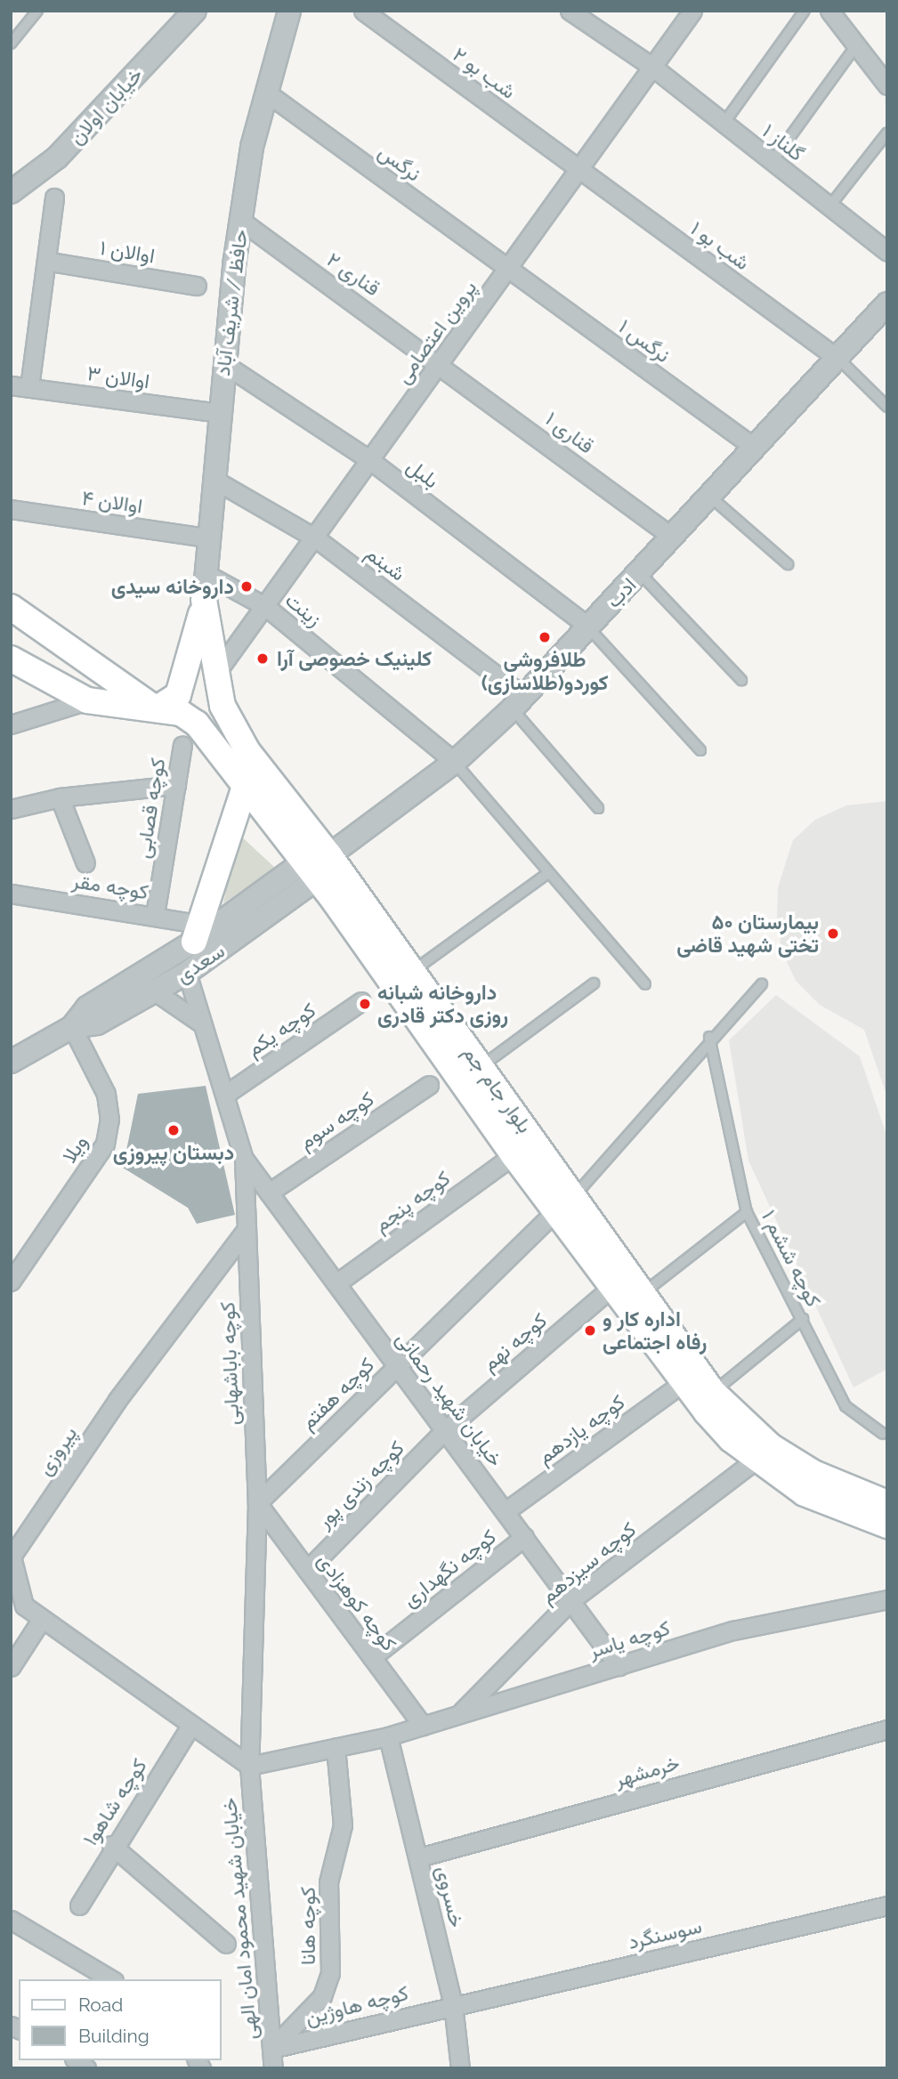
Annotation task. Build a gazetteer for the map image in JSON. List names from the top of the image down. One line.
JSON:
{"streets":{"main road":["بلوار جام جم"],"street":["شب بو ۲","خیابان اولان","گلناز ۱","نرگس","شب بو ۱","اوالان ۱","قناری ۲","حافظ / شریف آباد","پروین اعتصامی","نرگس ۱","اوالان ۳","قناری ۱","بلبل","اوالان ۴","شبنم","ادب","زینت","کوچه قصابی","کوچه مقر","سعدی","کوچه یکم","کوچه سوم","ویلا","کوچه پنجم","کوچه نهم","کوچه باباشهابی","کوچه هفتم","خیابان شهید رحمانی","کوچه یازدهم","پیروزی","کوچه زندی پور","کوچه سیزدهم","کوچه نگهداری","کوچه کوهزادی","کوچه یاسر","خرمشهر","کوچه شاهو۱","خسروی","خیابان شهید محمود امان الهی","کوچه هانا","سوسنگرد","کوچه هاوژین"],"lane":["کوچه ششم ۱"]},"crossings":[["شب بو ۲","شب بو ۱"],["شب بو ۲","پروین اعتصامی"],["گلناز ۱","پروین اعتصامی"],["نرگس","حافظ / شریف آباد"],["نرگس","پروین اعتصامی"],["نرگس","نرگس ۱"],["شب بو ۱","پروین اعتصامی"],["شب بو ۱","ادب"],["قناری ۲","حافظ / شریف آباد"],["قناری ۲","پروین اعتصامی"],["قناری ۲","قناری ۱"],["حافظ / شریف آباد","اوالان ۳"],["حافظ / شریف آباد","بلبل"],["حافظ / شریف آباد","اوالان ۴"],["حافظ / شریف آباد","شبنم"],["حافظ / شریف آباد","زینت"],["حافظ / شریف آباد","بلوار جام جم"],["پروین اعتصامی","نرگس ۱"],["پروین اعتصامی","قناری ۱"],["پروین اعتصامی","بلبل"],["پروین اعتصامی","شبنم"],["پروین اعتصامی","زینت"],["پروین اعتصامی","بلوار جام جم"],["نرگس ۱","ادب"],["قناری ۱","ادب"],["بلبل","ادب"],["شبنم","ادب"],["ادب","زینت"],["ادب","بلوار جام جم"],["کوچه قصابی","کوچه مقر"],["کوچه مقر","سعدی"],["سعدی","بلوار جام جم"],["سعدی","ویلا"],["سعدی","کوچه باباشهابی"],["کوچه یکم","کوچه باباشهابی"],["بلوار جام جم","کوچه پنجم"],["بلوار جام جم","کوچه نهم"],["بلوار جام جم","کوچه هفتم"],["بلوار جام جم","کوچه یازدهم"],["بلوار جام جم","کوچه سیزدهم"],["کوچه سوم","خیابان شهید رحمانی"],["کوچه پنجم","خیابان شهید رحمانی"],["کوچه نهم","خیابان شهید رحمانی"],["کوچه نهم","کوچه زندی پور"],["کوچه باباشهابی","کوچه هفتم"],["کوچه باباشهابی","خیابان شهید رحمانی"],["کوچه باباشهابی","پیروزی"],["کوچه باباشهابی","کوچه کوهزادی"],["کوچه باباشهابی","کوچه یاسر"],["کوچه باباشهابی","خیابان شهید محمود امان الهی"],["کوچه هفتم","خیابان شهید رحمانی"],["کوچه هفتم","کوچه کوهزادی"],["خیابان شهید رحمانی","کوچه یازدهم"],["خیابان شهید رحمانی","کوچه زندی پور"],["خیابان شهید رحمانی","کوچه سیزدهم"],["خیابان شهید رحمانی","کوچه نگهداری"],["خیابان شهید رحمانی","کوچه یاسر"],["پیروزی","کوچه یاسر"],["پیروزی","کوچه شاهو۱"],["پیروزی","خیابان شهید محمود امان الهی"],["کوچه زندی پور","کوچه کوهزادی"],["کوچه سیزدهم","کوچه یاسر"],["کوچه نگهداری","کوچه کوهزادی"],["کوچه کوهزادی","کوچه یاسر"],["کوچه یاسر","خسروی"],["کوچه یاسر","خیابان شهید محمود امان الهی"],["کوچه یاسر","کوچه هانا"],["خرمشهر","خسروی"],["خسروی","سوسنگرد"],["خسروی","کوچه هاوژین"],["خیابان شهید محمود امان الهی","کوچه هانا"],["خیابان شهید محمود امان الهی","کوچه هاوژین"],["کوچه هانا","کوچه هاوژین"],["سوسنگرد","کوچه هاوژین"]],"places":["داروخانه سیدی","طلافروشی کوردو(طلاسازی)","کلینیک خصوصی آرا","بیمارستان ۵۰ تختی شهید قاضی","داروخانه شبانه روزی دکتر قادری","دبستان پیروزی","اداره کار و رفاه اجتماعی"],"legend":["Road","Building"]}
